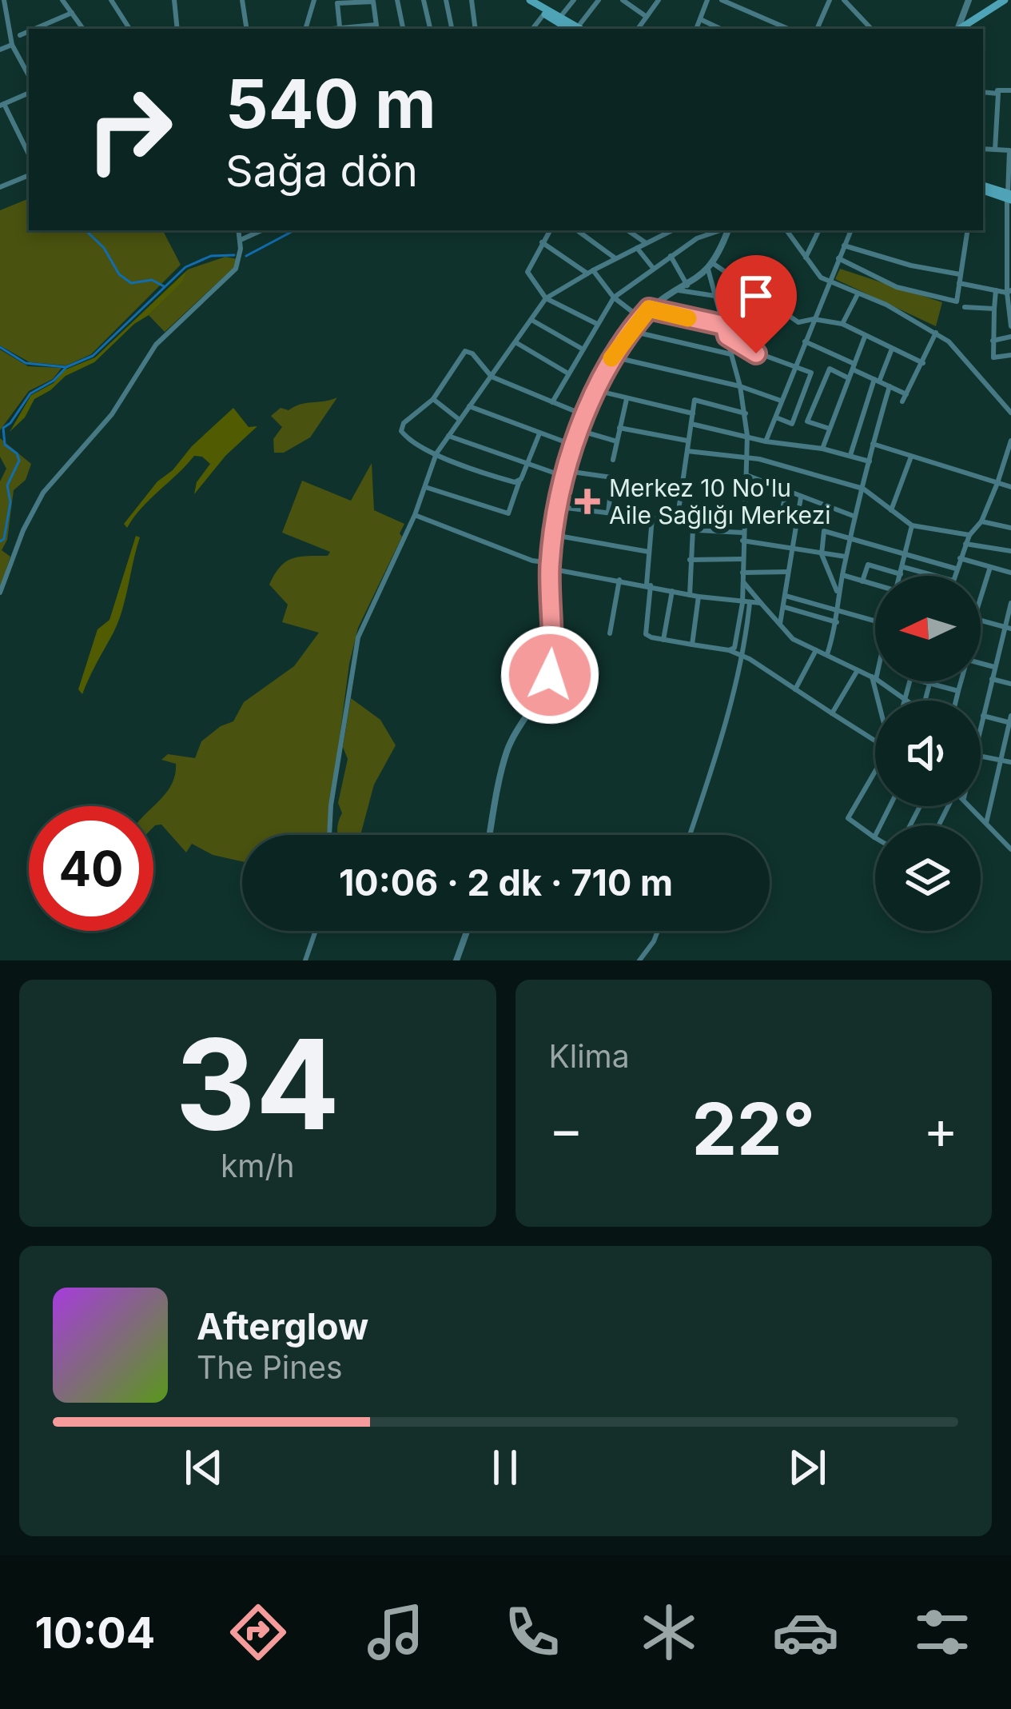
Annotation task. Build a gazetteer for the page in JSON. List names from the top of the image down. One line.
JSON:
{"places":{"health":["Merkez 10 No'lu Aile Sağlığı Merkezi"]},"north":"left","page":{"turn":["540 m","Sağa dön"],"limit":"40","trip":"10:06 · 2 dk · 710 m","tile":[["34","km/h"],"Klima"],"heat":["−","22°","+"],"song":["Afterglow","The Pines"],"tabs":"10:04"}}
